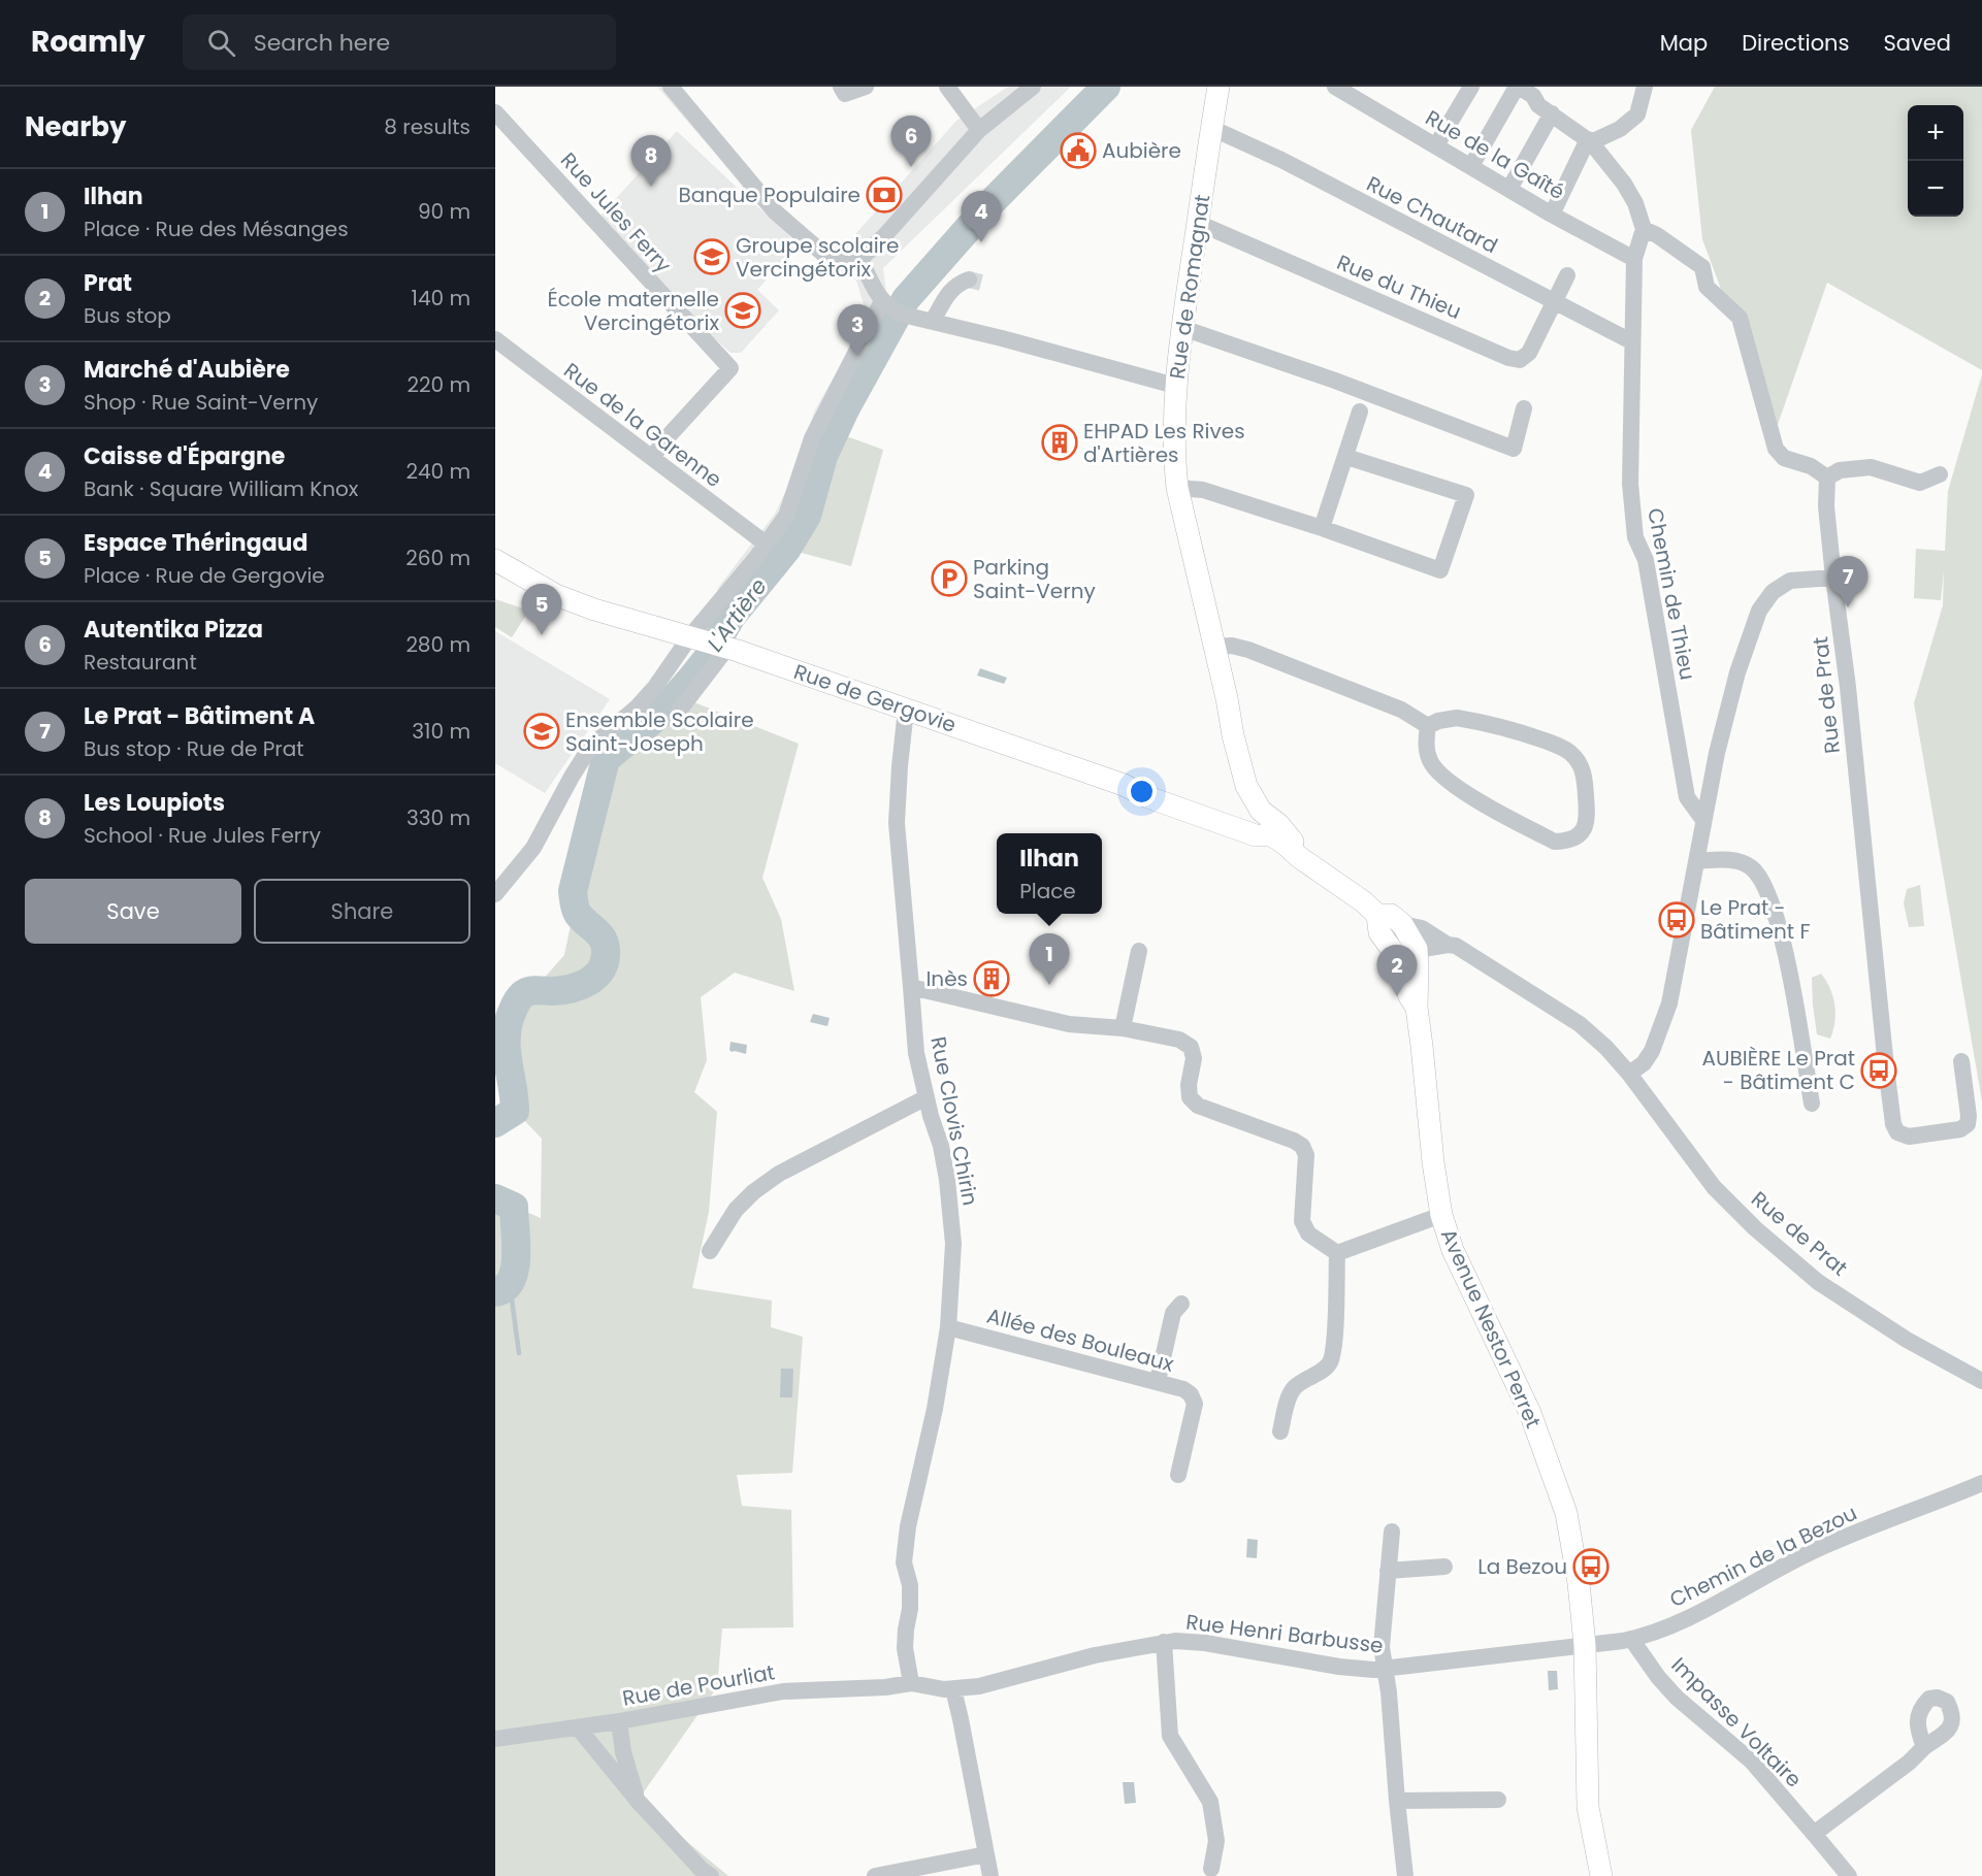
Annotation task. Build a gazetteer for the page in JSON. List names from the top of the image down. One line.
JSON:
{"streets":{"main road":["Rue de Romagnat","Rue de Gergovie","Avenue Nestor Perret"],"street":["Rue de la Gaîté","Rue Jules Ferry","Rue Chautard","Rue du Thieu","Rue de la Garenne","Chemin de Thieu","Rue de Prat","Rue Clovis Chirin","Allée des Bouleaux","Chemin de la Bezou","Rue Henri Barbusse","Rue de Pourliat","Impasse Voltaire"]},"crossings":[["Rue de la Gaîté","Chemin de Thieu"],["Rue Jules Ferry","Rue de la Garenne"],["Rue Chautard","Rue de Romagnat"],["Rue Chautard","Rue du Thieu"],["Rue Chautard","Chemin de Thieu"],["Rue de Romagnat","Rue du Thieu"],["Rue de Romagnat","Rue de Gergovie"],["Rue de Gergovie","Rue Clovis Chirin"],["Rue Clovis Chirin","Allée des Bouleaux"],["Rue Clovis Chirin","Rue Henri Barbusse"],["Rue Clovis Chirin","Rue de Pourliat"],["Avenue Nestor Perret","Chemin de la Bezou"],["Avenue Nestor Perret","Rue Henri Barbusse"],["Chemin de la Bezou","Rue Henri Barbusse"],["Chemin de la Bezou","Impasse Voltaire"],["Rue Henri Barbusse","Rue de Pourliat"]],"water":["L'Artière"],"places":{"public building":["Aubière"],"bank":["Banque Populaire"],"school or university":["Groupe scolaire Vercingétorix","École maternelle Vercingétorix","Ensemble Scolaire Saint-Joseph"],"building":["EHPAD Les Rives d'Artières","Inès"],"parking":["Parking Saint-Verny"],"bus stop":["Le Prat - Bâtiment F","AUBIÈRE Le Prat - Bâtiment C","La Bezou"]},"page":{"header":"Roamly","search":"Search here","nav":["Map","Directions","Saved"],"heading":["Nearby","8 results"],"map_buttons":["+","−"],"pins":["6","8","4","3","7","5","1","2"],"list":[{"mark":"1","name":"Ilhan","note":"Place · Rue des Mésanges","value":"90 m"},{"mark":"2","name":"Prat","note":"Bus stop","value":"140 m"},{"mark":"3","name":"Marché d'Aubière","note":"Shop · Rue Saint-Verny","value":"220 m"},{"mark":"4","name":"Caisse d'Épargne","note":"Bank · Square William Knox","value":"240 m"},{"mark":"5","name":"Espace Théringaud","note":"Place · Rue de Gergovie","value":"260 m"},{"mark":"6","name":"Autentika Pizza","note":"Restaurant","value":"280 m"},{"mark":"7","name":"Le Prat - Bâtiment A","note":"Bus stop · Rue de Prat","value":"310 m"},{"mark":"8","name":"Les Loupiots","note":"School · Rue Jules Ferry","value":"330 m"}],"popup":["Ilhan","Place"],"buttons":["Save","Share"]}}
